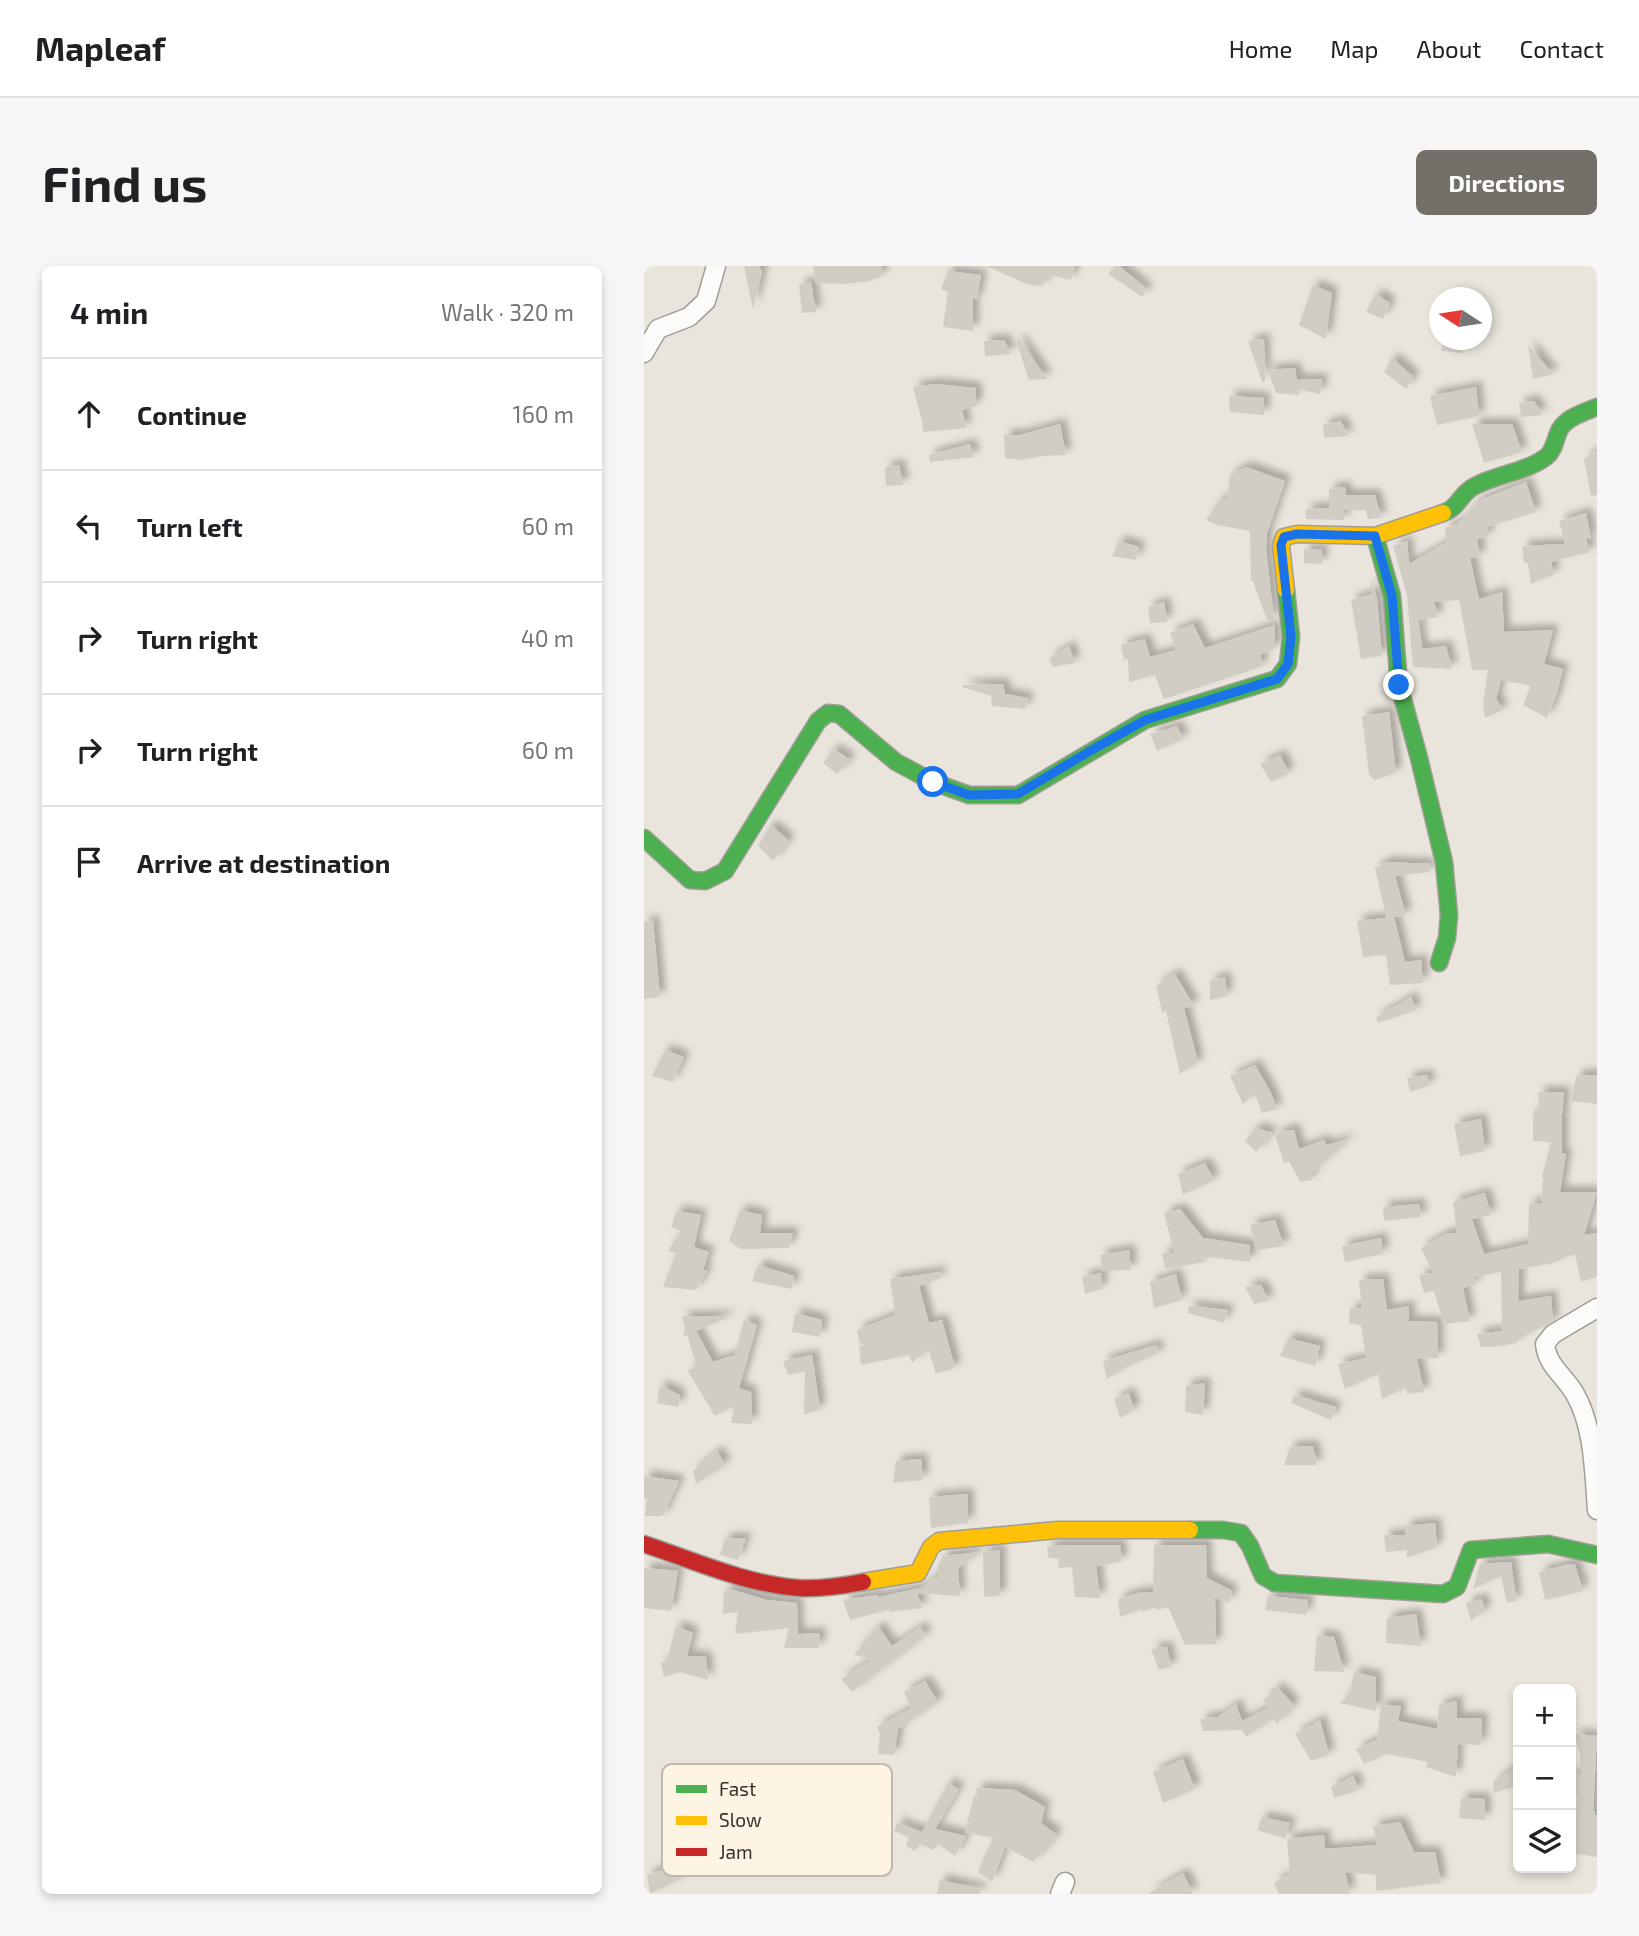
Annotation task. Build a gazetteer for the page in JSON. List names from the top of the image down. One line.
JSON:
{"legend":["Fast","Slow","Jam"],"north":"left","page":{"header":"Mapleaf","nav":["Home","Map","About","Contact"],"buttons":"Directions","title":"Find us","heading":["4 min","Walk · 320 m"],"list":[["Continue","160 m"],["Turn left","60 m"],["Turn right","40 m"],["Turn right","60 m"],"Arrive at destination"],"map_buttons":["+","−"]}}
